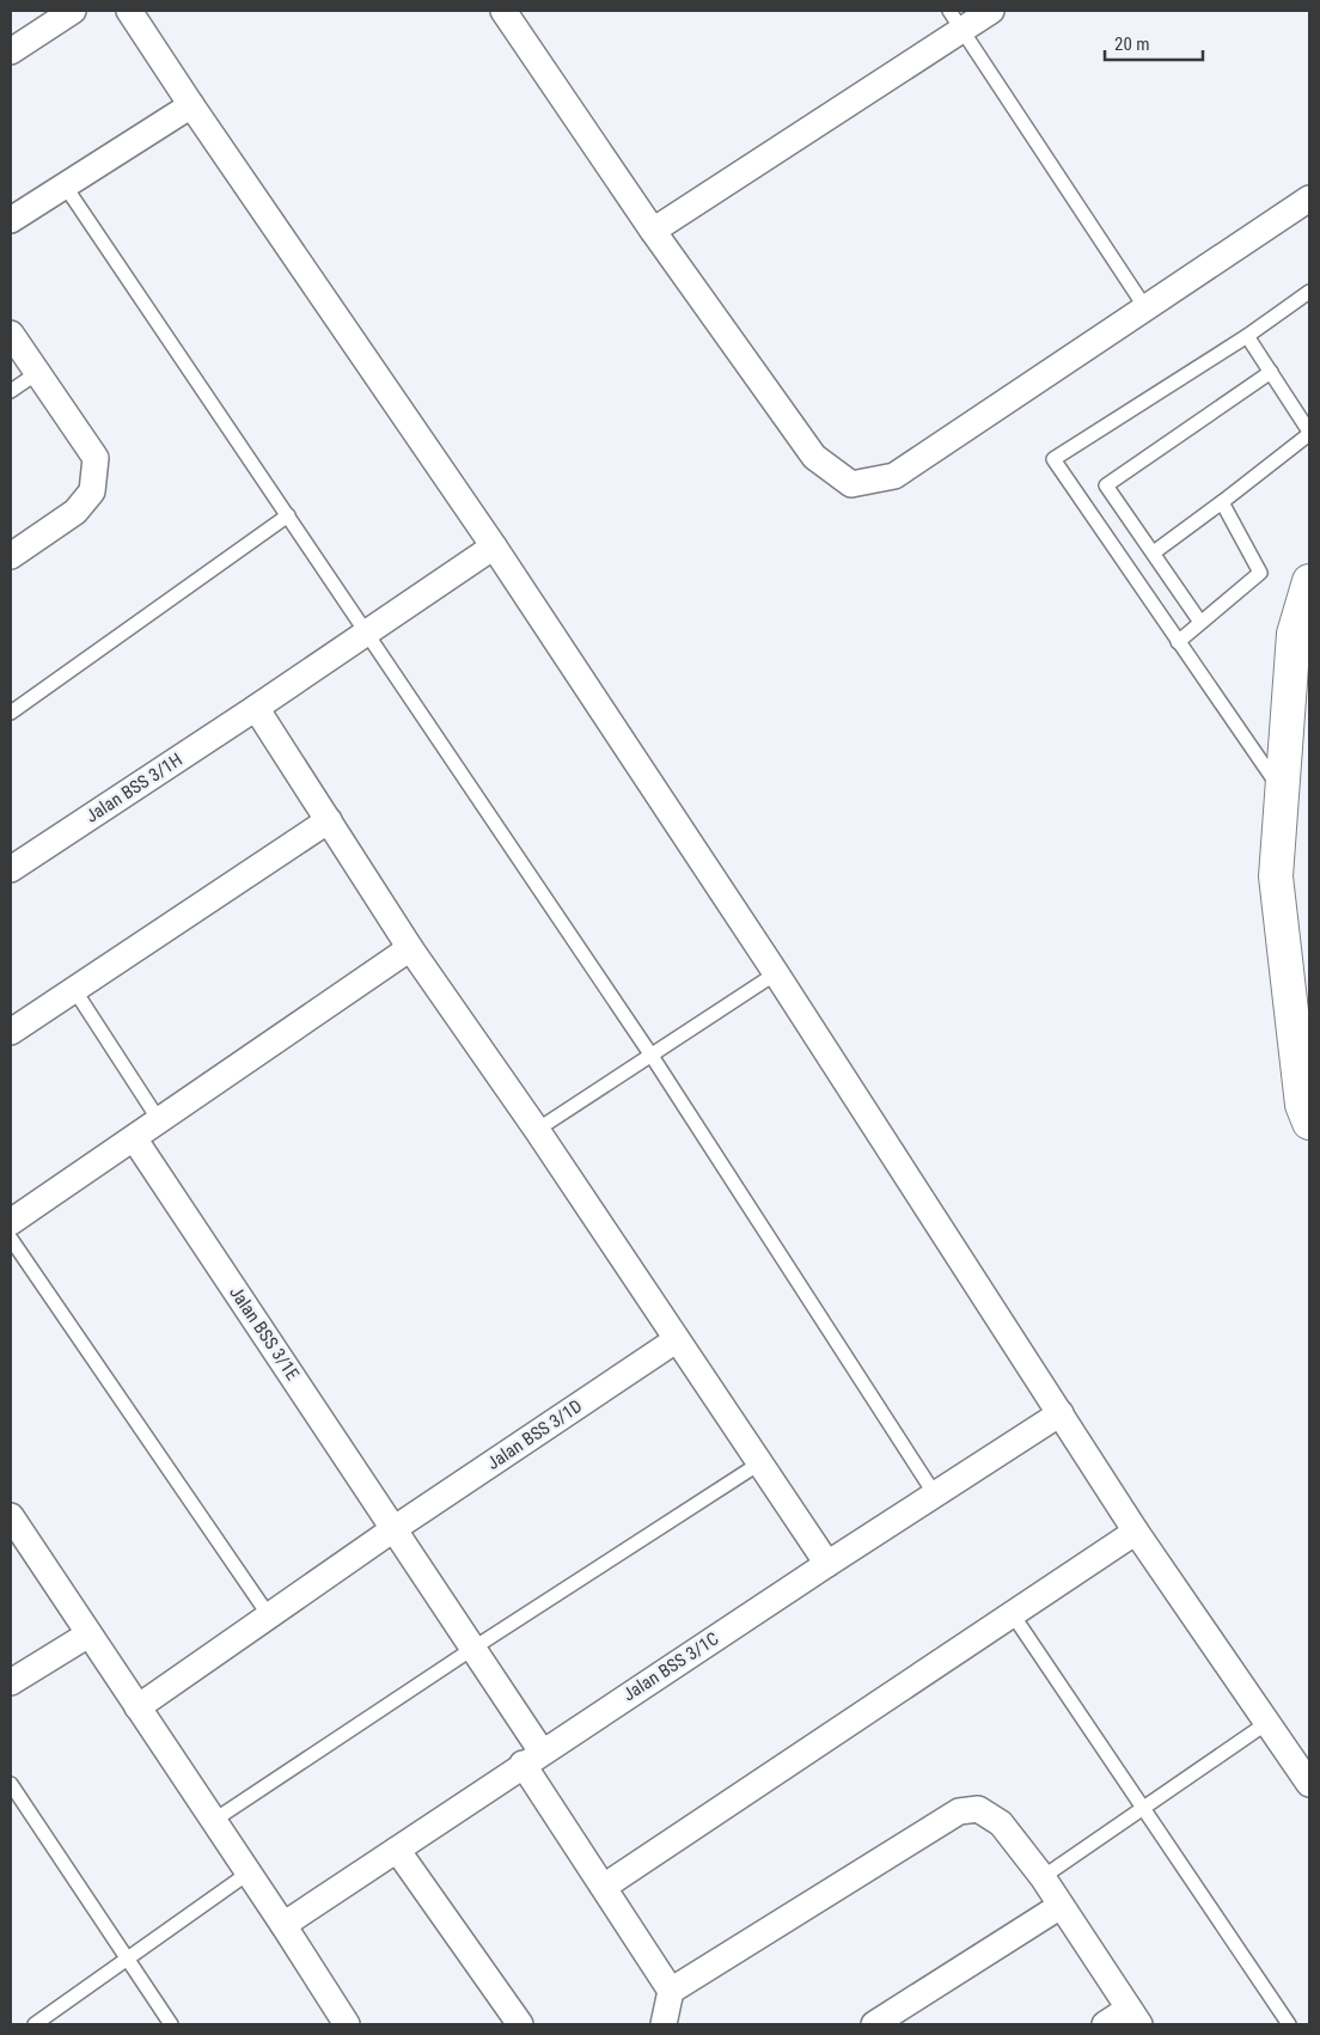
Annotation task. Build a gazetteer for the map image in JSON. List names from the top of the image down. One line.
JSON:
{"streets":{"street":["Jalan BSS 3/1H","Jalan BSS 3/1E","Jalan BSS 3/1D","Jalan BSS 3/1C"]},"crossings":[["Jalan BSS 3/1E","Jalan BSS 3/1D"],["Jalan BSS 3/1E","Jalan BSS 3/1C"]],"scale_bar":"20 m"}
